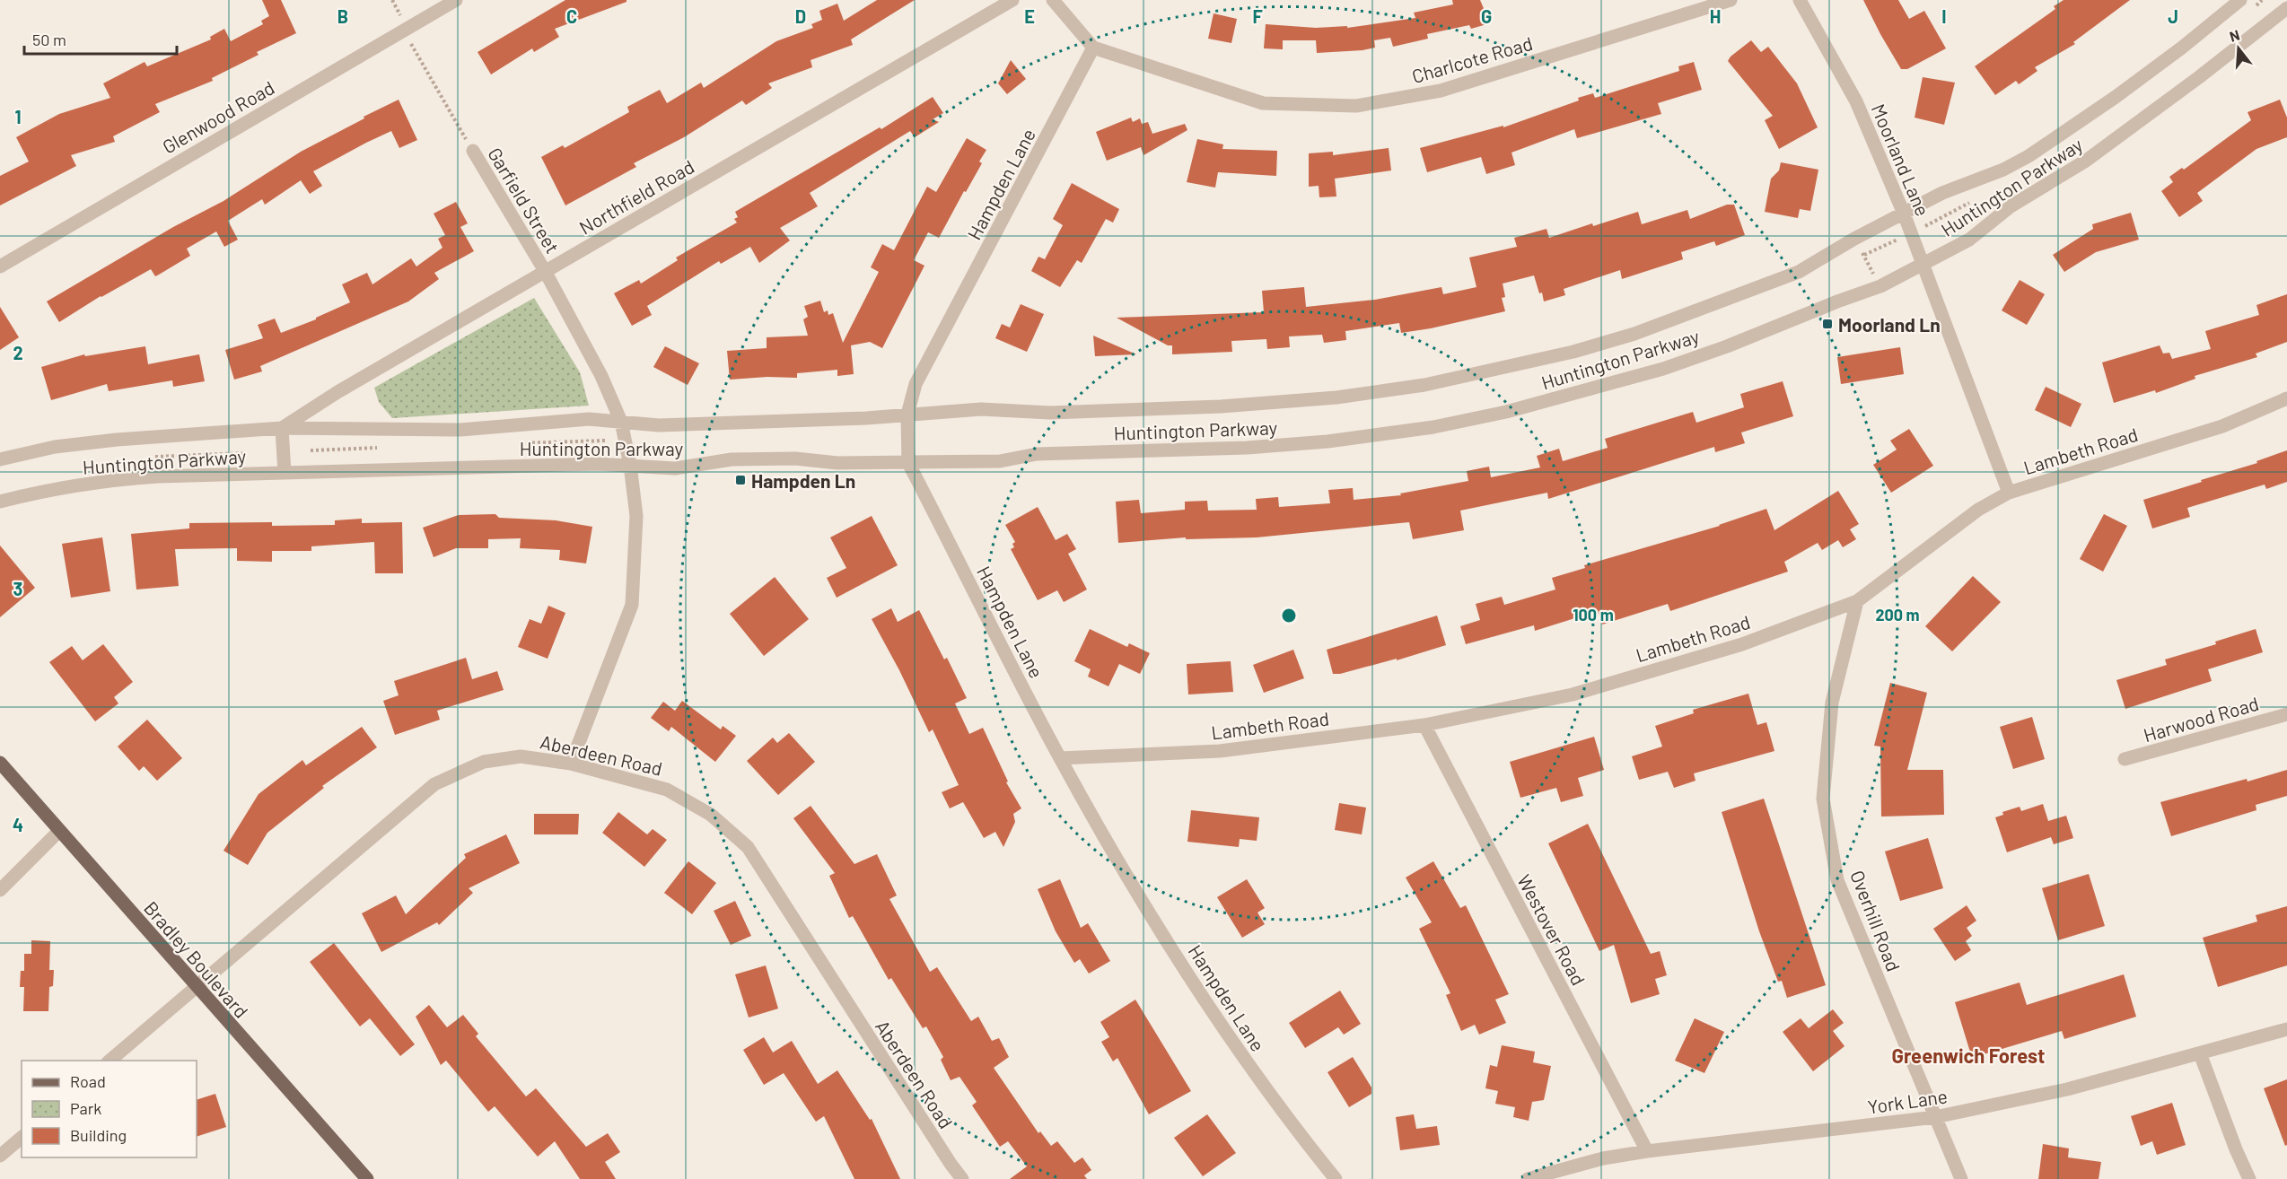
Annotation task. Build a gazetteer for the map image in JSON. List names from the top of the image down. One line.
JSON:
{"streets":{"main road":["Bradley Boulevard"],"street":["Charlcote Road","Glenwood Road","Moorland Lane","Hampden Lane","Huntington Parkway","Northfield Road","Garfield Street","Lambeth Road","Harwood Road","Aberdeen Road","Overhill Road","Westover Road","York Lane"]},"crossings":[["Charlcote Road","Hampden Lane"],["Glenwood Road","Garfield Street"],["Moorland Lane","Huntington Parkway"],["Moorland Lane","Lambeth Road"],["Hampden Lane","Huntington Parkway"],["Hampden Lane","Lambeth Road"],["Huntington Parkway","Northfield Road"],["Huntington Parkway","Garfield Street"],["Northfield Road","Garfield Street"],["Garfield Street","Aberdeen Road"],["Lambeth Road","Overhill Road"],["Lambeth Road","Westover Road"],["Aberdeen Road","Bradley Boulevard"],["Overhill Road","York Lane"],["Westover Road","York Lane"]],"districts":["Greenwich Forest"],"places":{"transit":["Moorland Ln","Hampden Ln"]},"legend":["Road","Park","Building"],"scale_bar":"50 m","north":"top","grid":{"columns":["B","C","D","E","F","G","H","I","J"],"rows":["1","2","3","4"]},"rings":["100 m","200 m"]}
